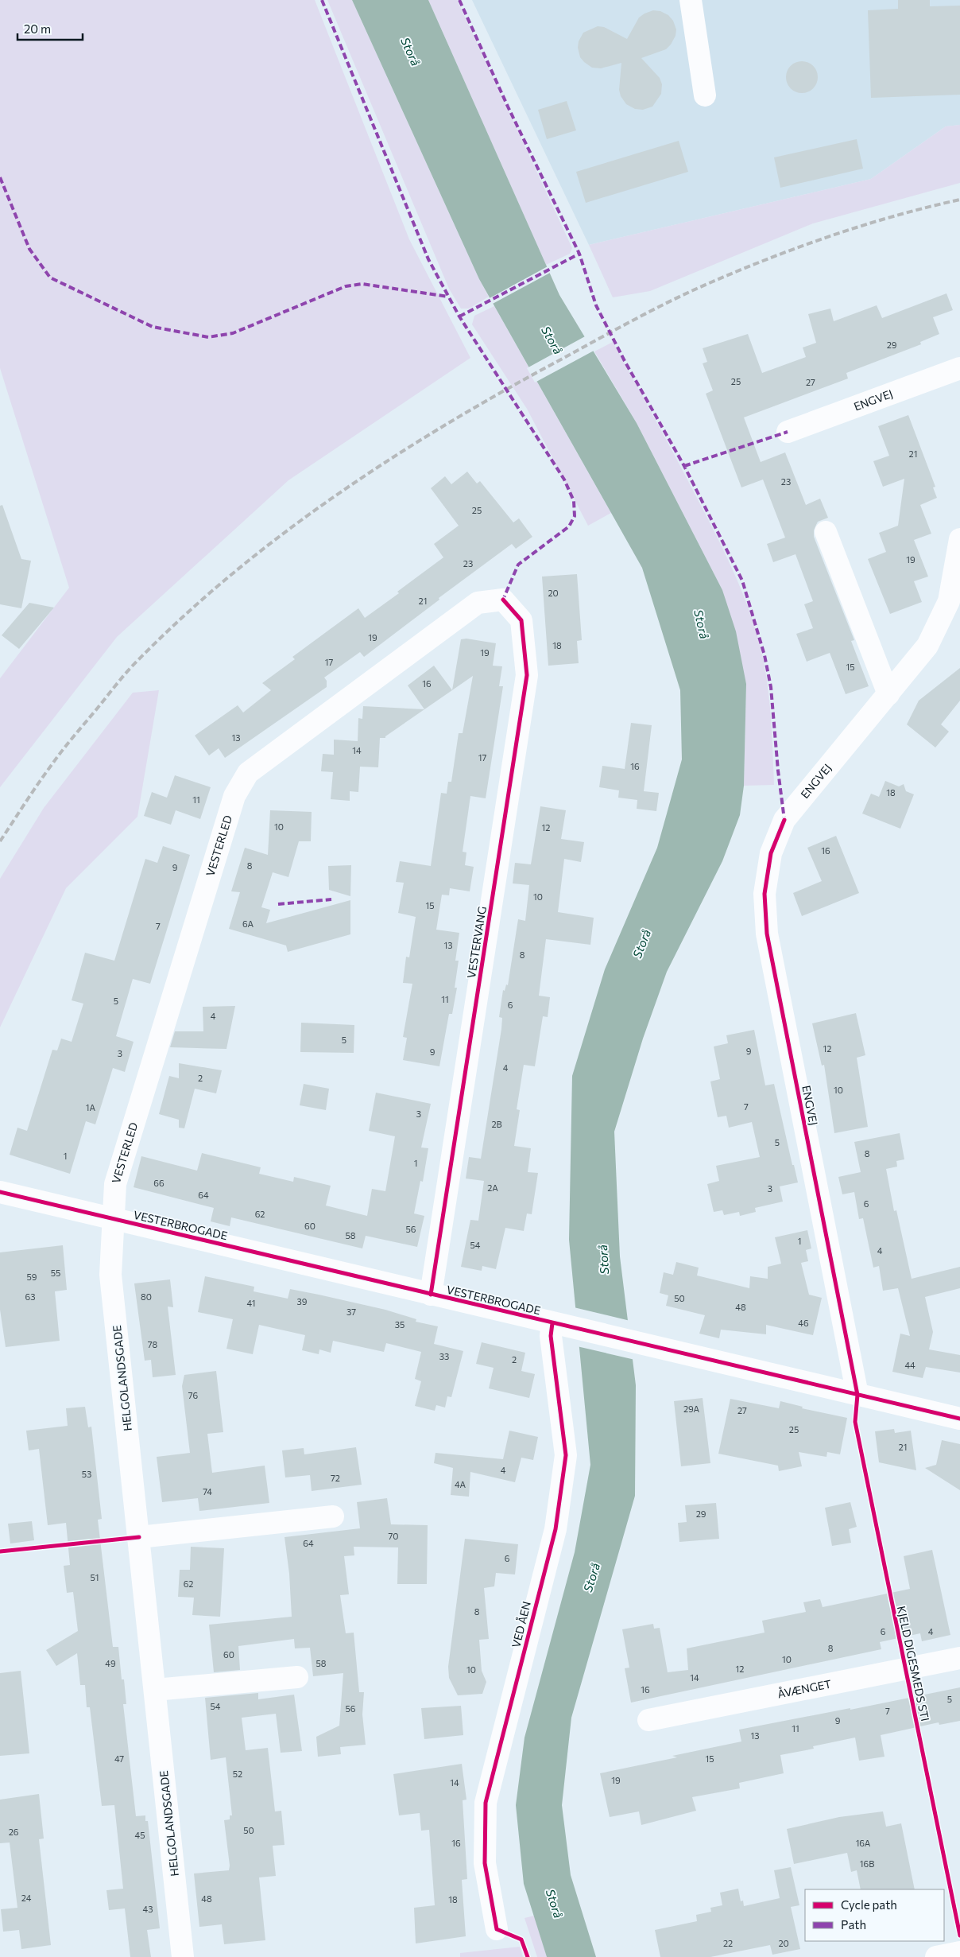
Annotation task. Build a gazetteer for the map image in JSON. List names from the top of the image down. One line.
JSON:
{"streets":{"street":["ENGVEJ","VESTERLED","VESTERVANG","VESTERBROGADE","HELGOLANDSGADE","VED ÅEN","ÅVÆNGET"],"cycle path":["KJELD DIGESMEDS STI"]},"crossings":[["ENGVEJ","VESTERBROGADE"],["VESTERLED","VESTERVANG"],["VESTERLED","VESTERBROGADE"],["VESTERLED","HELGOLANDSGADE"],["VESTERVANG","VESTERBROGADE"],["VESTERBROGADE","HELGOLANDSGADE"],["VESTERBROGADE","VED ÅEN"]],"water":["Storå"],"house_numbers":["29","25","27","21","23","25","19","23","20","21","19","18","19","17","15","16","13","14","17","16","18","11","10","12","16","8","9","10","15","6A","7","13","8","11","5","6","4","5","12","9","9","3","4","2","10","7","1A","3","2B","5","8","1","1","66","2A","3","64","6","62","60","56","58","1","54","4","55","59","63","80","50","39","41","48","37","46","35","78","33","2","44","76","29A","27","25","21","4","53","72","4A","74","29","70","64","6","51","62","8","6","4","8","60","10","49","58","12","10","14","16","5","54","56","7","9","11","13","47","15","52","19","14","50","26","45","16","16A","16B","24","48","18","43","22","20"],"legend":["Cycle path","Path"],"scale_bar":"20 m"}
